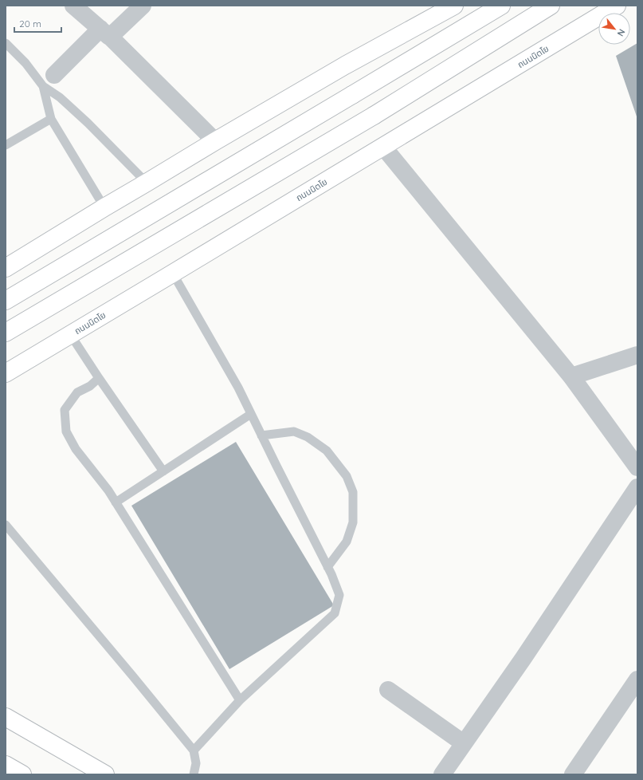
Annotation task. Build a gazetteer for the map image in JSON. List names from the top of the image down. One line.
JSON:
{"streets":{"main road":["ถนนนิตโย"]},"scale_bar":"20 m","north":"bottom right"}
